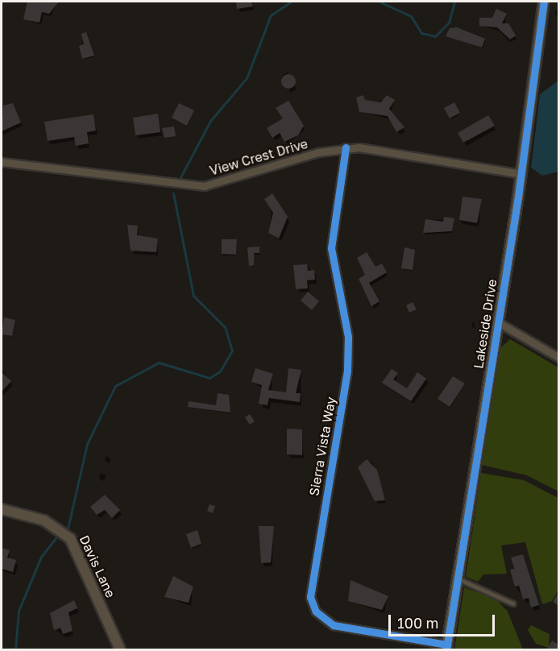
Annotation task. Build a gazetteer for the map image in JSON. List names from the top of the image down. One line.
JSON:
{"streets":{"street":["View Crest Drive","Lakeside Drive","Sierra Vista Way","Davis Lane"]},"crossings":[["View Crest Drive","Lakeside Drive"],["View Crest Drive","Sierra Vista Way"],["Lakeside Drive","Sierra Vista Way"]],"scale_bar":"100 m"}
